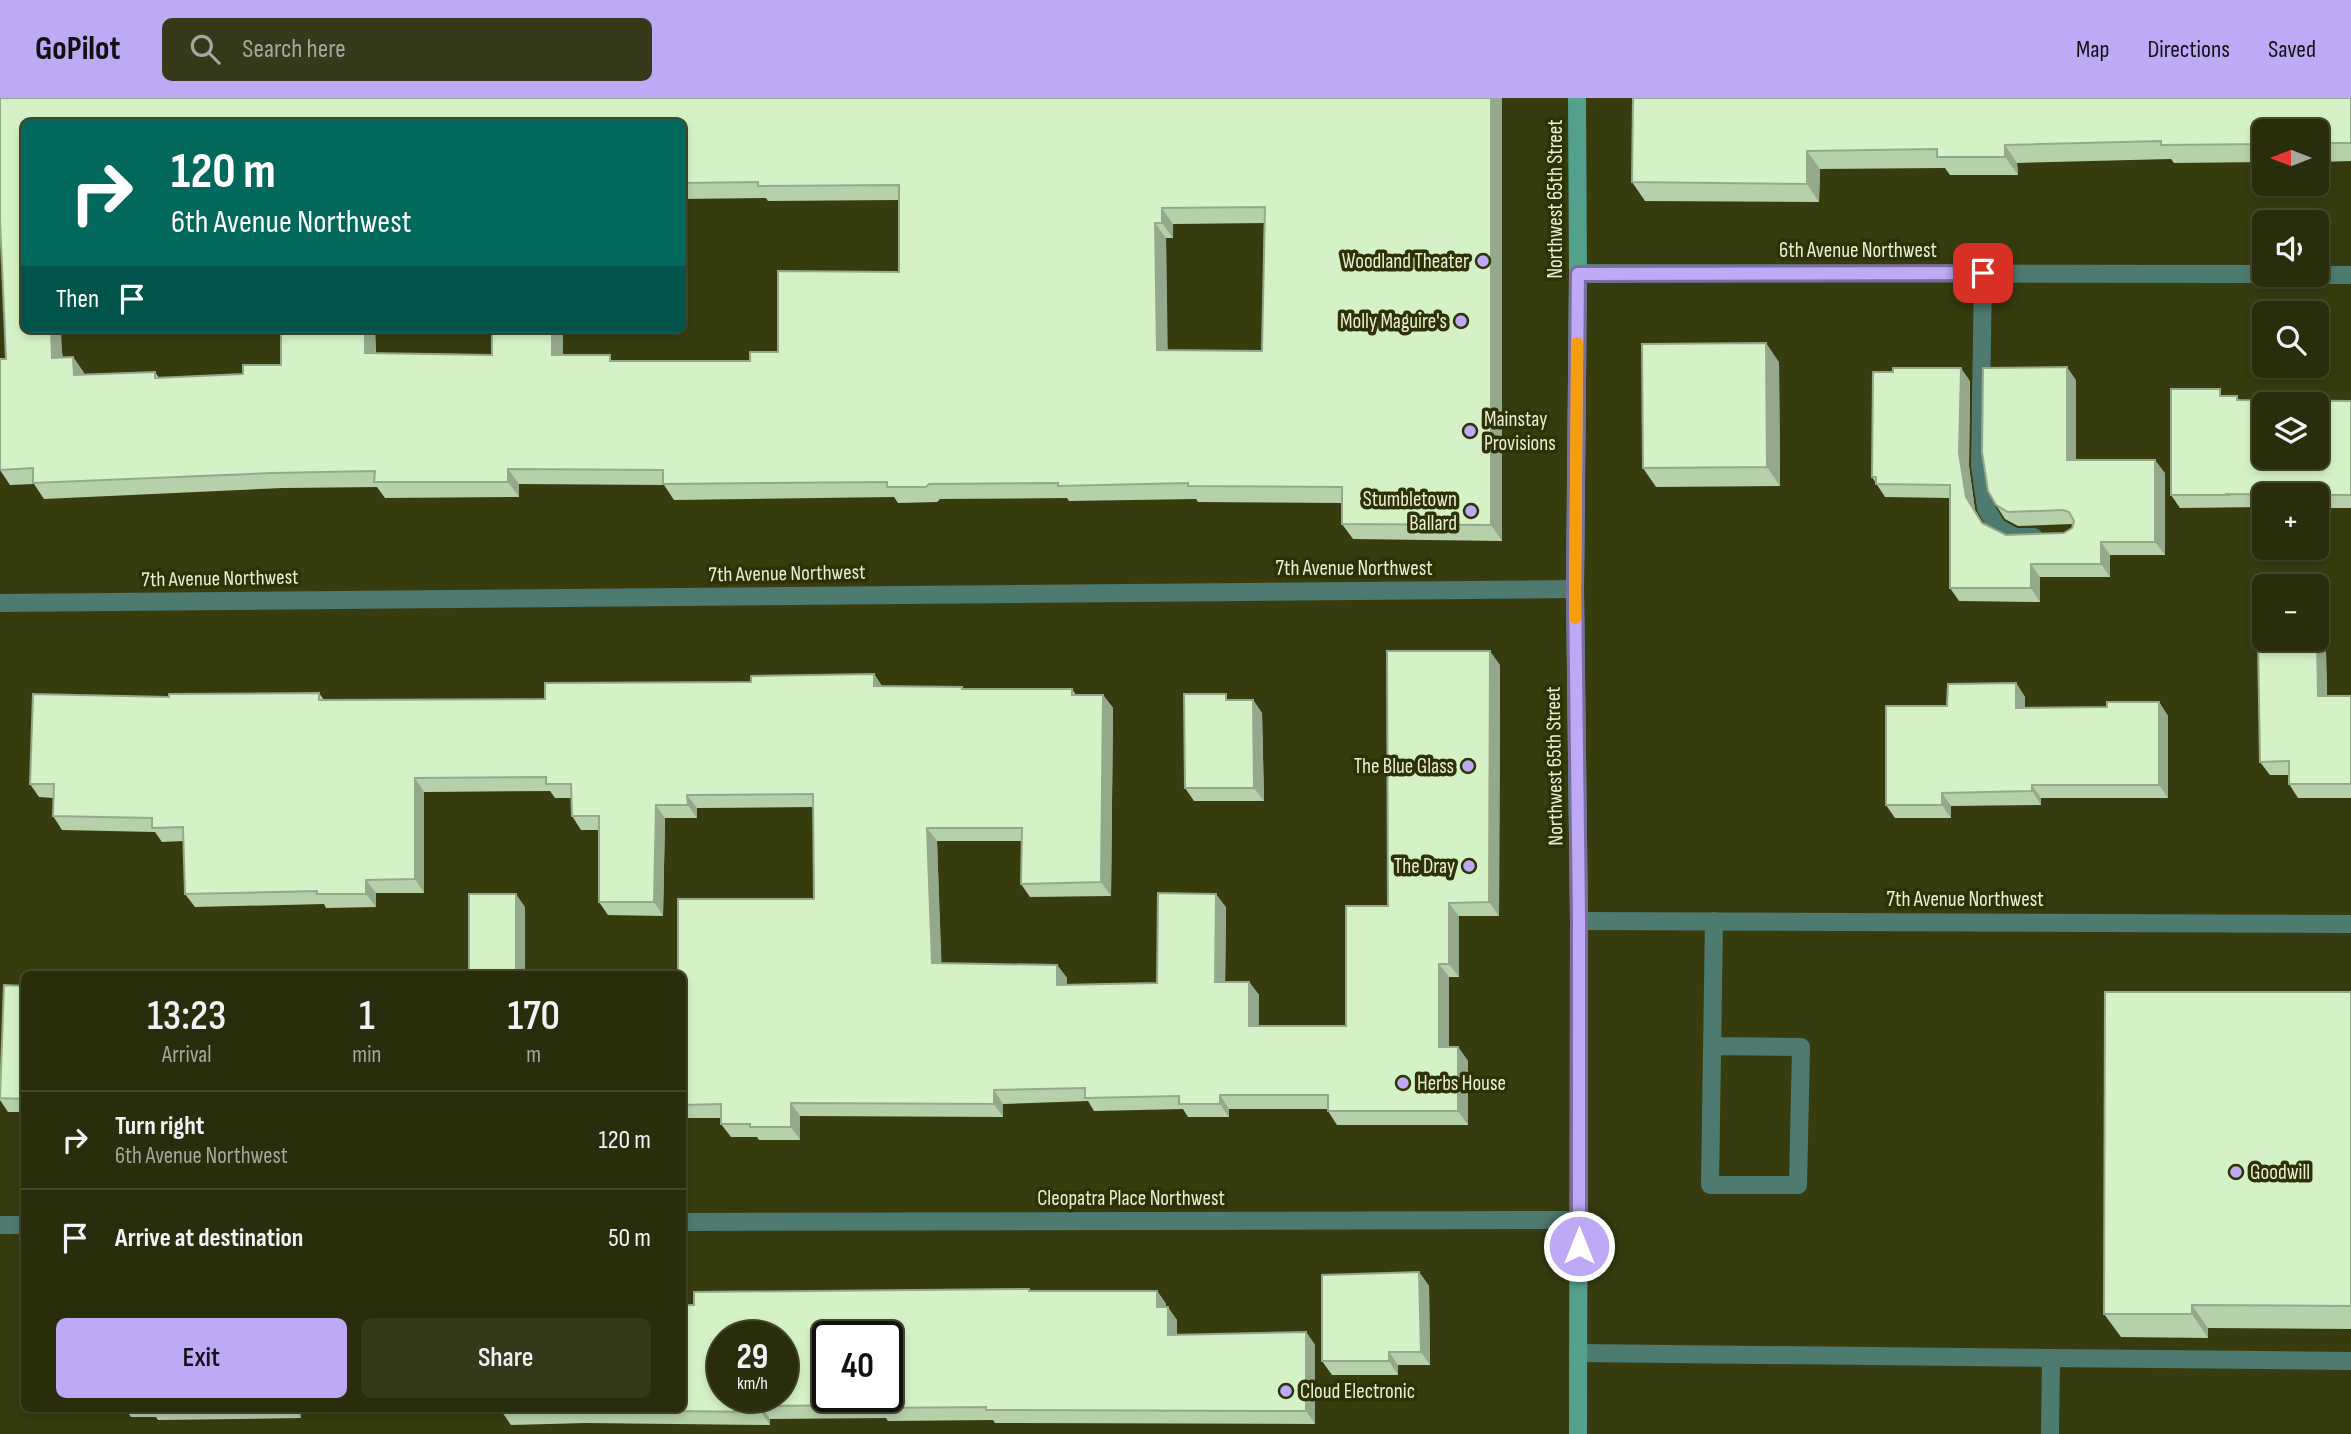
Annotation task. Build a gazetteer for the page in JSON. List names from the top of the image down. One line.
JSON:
{"streets":{"street":["Northwest 65th Street","6th Avenue Northwest","7th Avenue Northwest","Cleopatra Place Northwest"]},"crossings":[["Northwest 65th Street","6th Avenue Northwest"],["Northwest 65th Street","7th Avenue Northwest"],["Northwest 65th Street","Cleopatra Place Northwest"]],"places":["Woodland Theater","Molly Maguire's","Mainstay Provisions","Stumbletown Ballard","The Blue Glass","The Dray","Herbs House","Goodwill","Cloud Electronic"],"north":"left","page":{"header":"GoPilot","search":"Search here","nav":["Map","Directions","Saved"],"map_buttons":["+","−"],"turn":["120 m","6th Avenue Northwest"],"then":"Then","eta":["13:23","Arrival","1","min","170","m"],"list":[{"name":"Turn right","note":"6th Avenue Northwest","value":"120 m"},{"name":"Arrive at destination","value":"50 m"}],"buttons":["Exit","Share"],"speed":"29 km/h","limit":"40"}}
